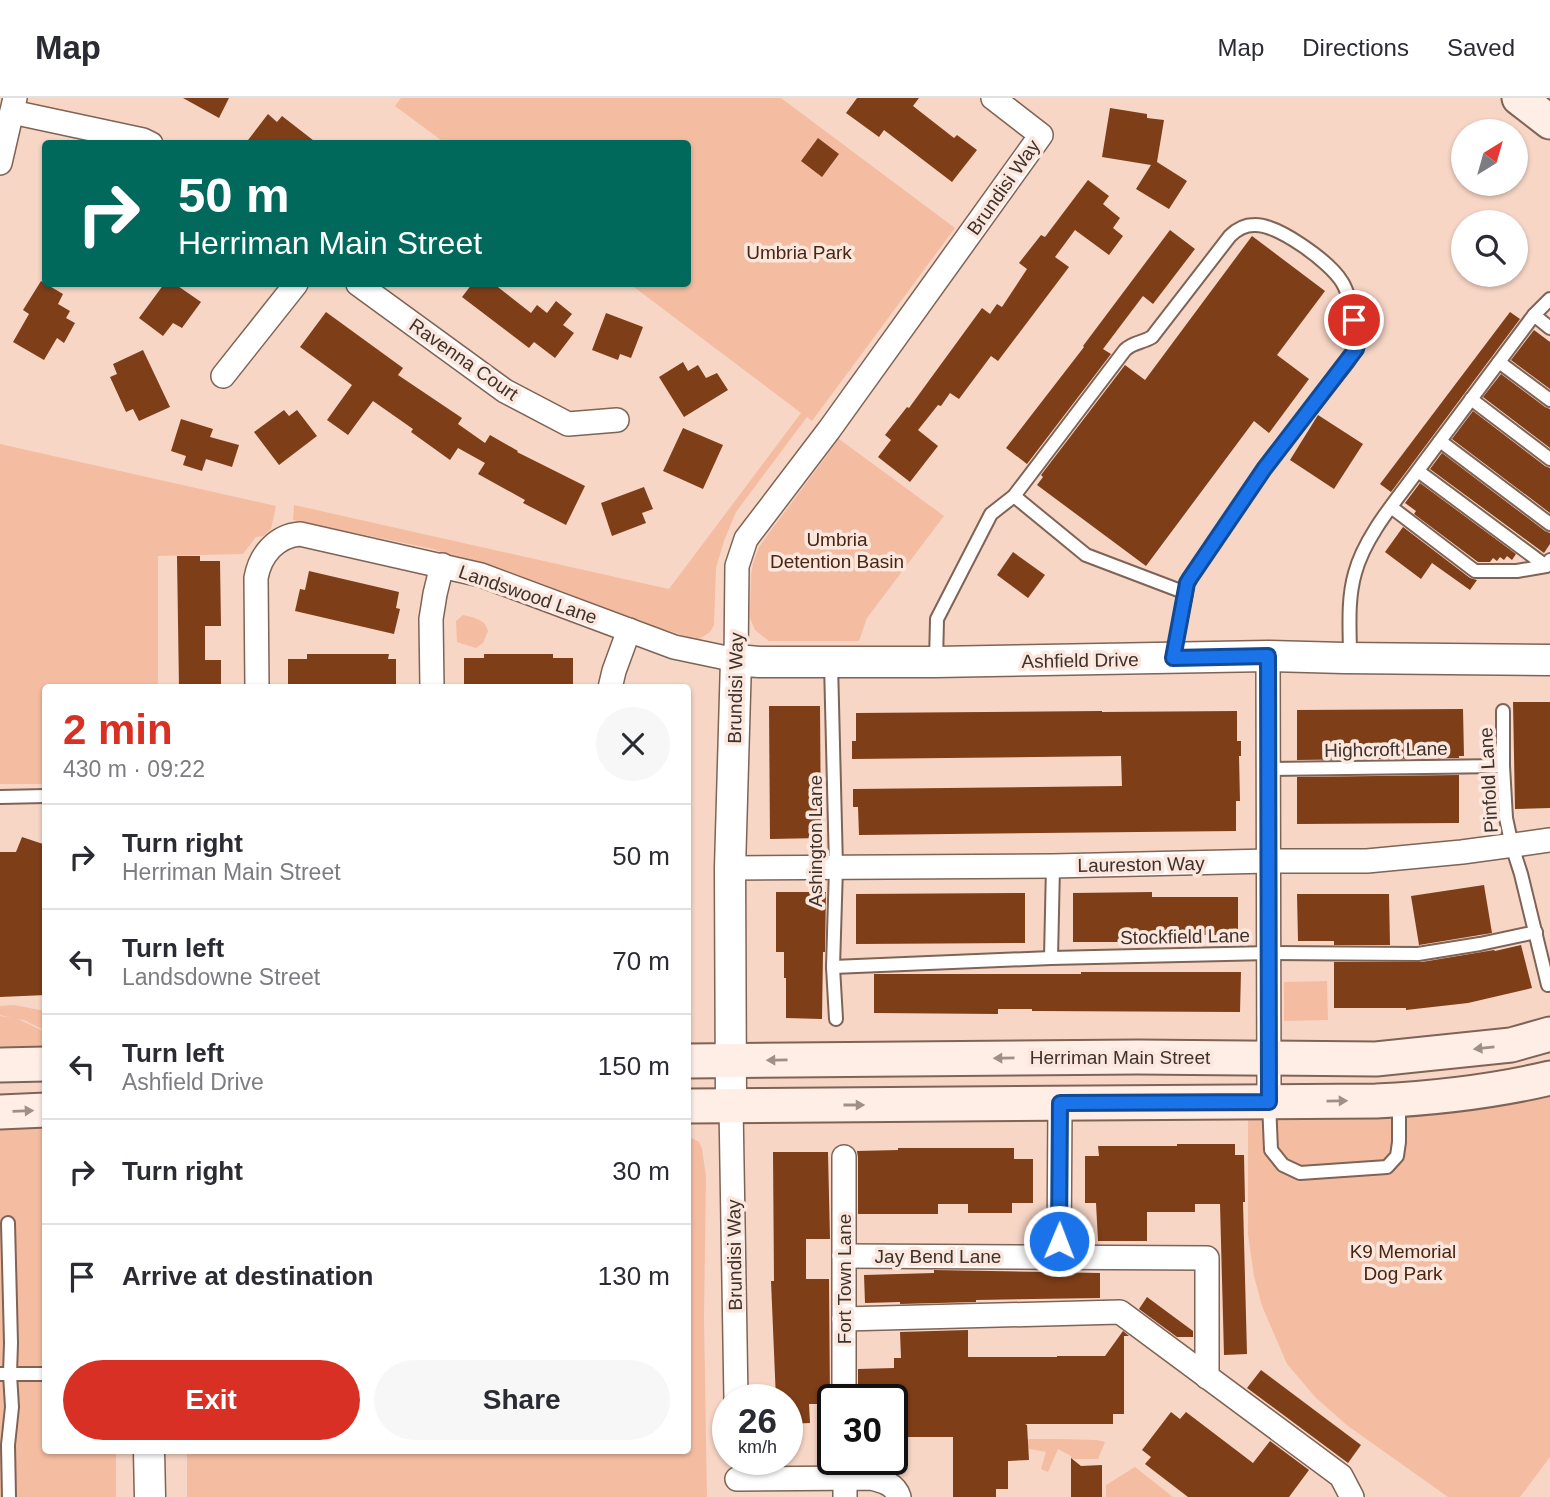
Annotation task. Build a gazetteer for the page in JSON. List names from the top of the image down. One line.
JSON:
{"streets":{"main road":["Herriman Main Street"],"street":["Brundisi Way","Ravenna Court","Landswood Lane","Ashfield Drive","Laureston Way","Jay Bend Lane","Fort Town Lane"],"lane":["Highcroft Lane","Pinfold Lane","Ashington Lane","Stockfield Lane"]},"crossings":[["Brundisi Way","Landswood Lane"],["Brundisi Way","Ashfield Drive"],["Brundisi Way","Laureston Way"],["Brundisi Way","Herriman Main Street"],["Landswood Lane","Ashfield Drive"],["Ashfield Drive","Ashington Lane"],["Highcroft Lane","Pinfold Lane"],["Pinfold Lane","Laureston Way"],["Pinfold Lane","Stockfield Lane"],["Ashington Lane","Laureston Way"],["Ashington Lane","Stockfield Lane"],["Jay Bend Lane","Fort Town Lane"]],"parks":["Umbria Park","Umbria Detention Basin","K9 Memorial Dog Park"],"north":"top right","page":{"header":"Map","nav":["Map","Directions","Saved"],"turn":["50 m","Herriman Main Street"],"heading":["2 min","430 m · 09:22"],"list":[{"name":"Turn right","note":"Herriman Main Street","value":"50 m"},{"name":"Turn left","note":"Landsdowne Street","value":"70 m"},{"name":"Turn left","note":"Ashfield Drive","value":"150 m"},{"name":"Turn right","value":"30 m"},{"name":"Arrive at destination","value":"130 m"}],"buttons":["Exit","Share"],"speed":"26 km/h","limit":"30"}}
